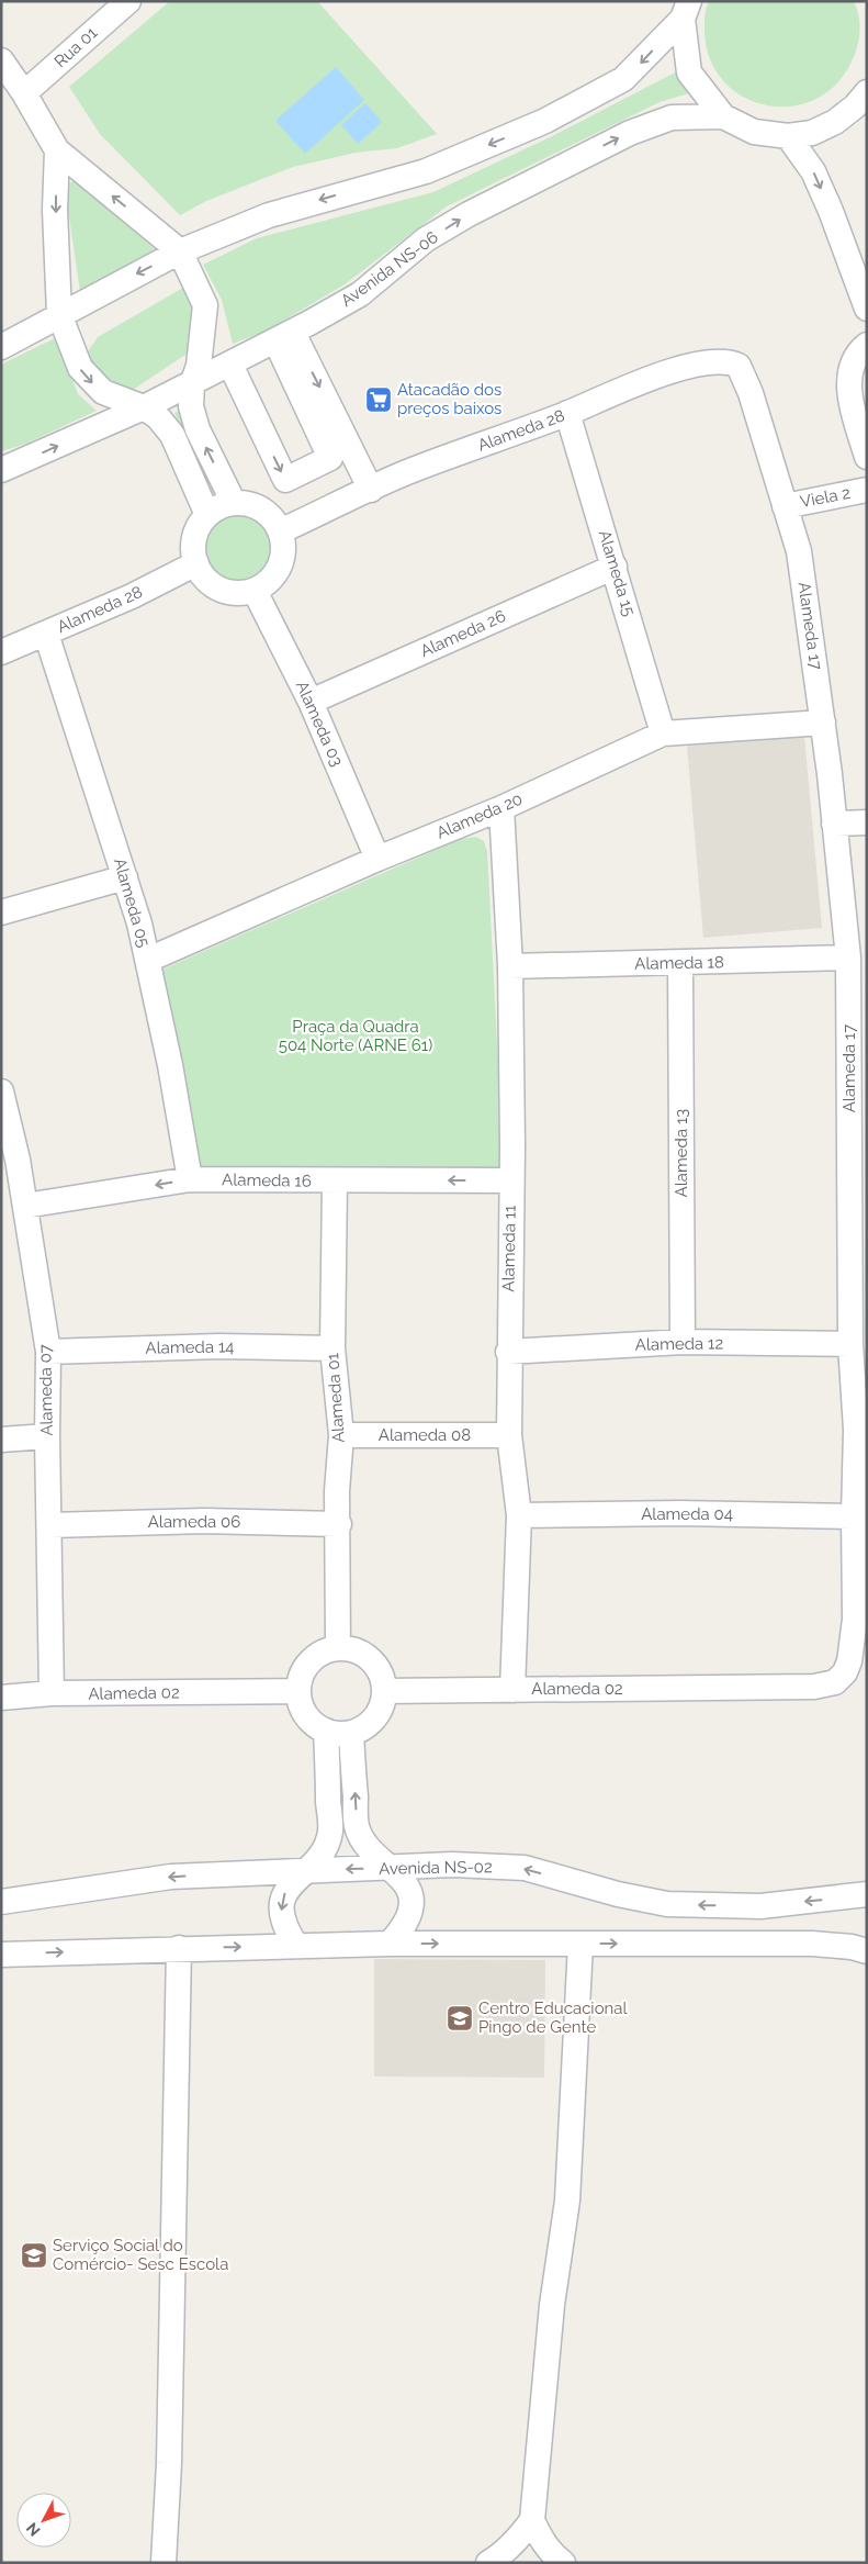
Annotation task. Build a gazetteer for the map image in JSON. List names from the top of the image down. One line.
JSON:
{"streets":{"street":["Rua 01","Avenida NS-06","Alameda 28","Viela 2","Alameda 15","Alameda 17","Alameda 26","Alameda 03","Alameda 20","Alameda 05","Alameda 18","Alameda 13","Alameda 16","Alameda 11","Alameda 12","Alameda 14","Alameda 07","Alameda 01","Alameda 08","Alameda 04","Alameda 06","Alameda 02","Avenida NS-02"]},"crossings":[["Alameda 28","Alameda 15"],["Alameda 28","Alameda 17"],["Alameda 28","Alameda 03"],["Alameda 28","Alameda 05"],["Viela 2","Alameda 17"],["Alameda 15","Alameda 26"],["Alameda 15","Alameda 20"],["Alameda 17","Alameda 20"],["Alameda 17","Alameda 18"],["Alameda 17","Alameda 12"],["Alameda 17","Alameda 04"],["Alameda 17","Alameda 02"],["Alameda 26","Alameda 03"],["Alameda 03","Alameda 20"],["Alameda 20","Alameda 05"],["Alameda 20","Alameda 11"],["Alameda 05","Alameda 16"],["Alameda 18","Alameda 13"],["Alameda 18","Alameda 11"],["Alameda 13","Alameda 12"],["Alameda 16","Alameda 11"],["Alameda 16","Alameda 07"],["Alameda 16","Alameda 01"],["Alameda 11","Alameda 12"],["Alameda 11","Alameda 08"],["Alameda 11","Alameda 04"],["Alameda 11","Alameda 02"],["Alameda 14","Alameda 07"],["Alameda 14","Alameda 01"],["Alameda 07","Alameda 06"],["Alameda 07","Alameda 02"],["Alameda 01","Alameda 08"],["Alameda 01","Alameda 06"],["Alameda 01","Alameda 02"]],"one_way":["Alameda 16"],"parks":["Praça da Quadra 504 Norte (ARNE 61)"],"places":{"supermarket":["Atacadão dos preços baixos"],"school or university":["Centro Educacional Pingo de Gente","Serviço Social do Comércio- Sesc Escola"]},"north":"bottom left"}
